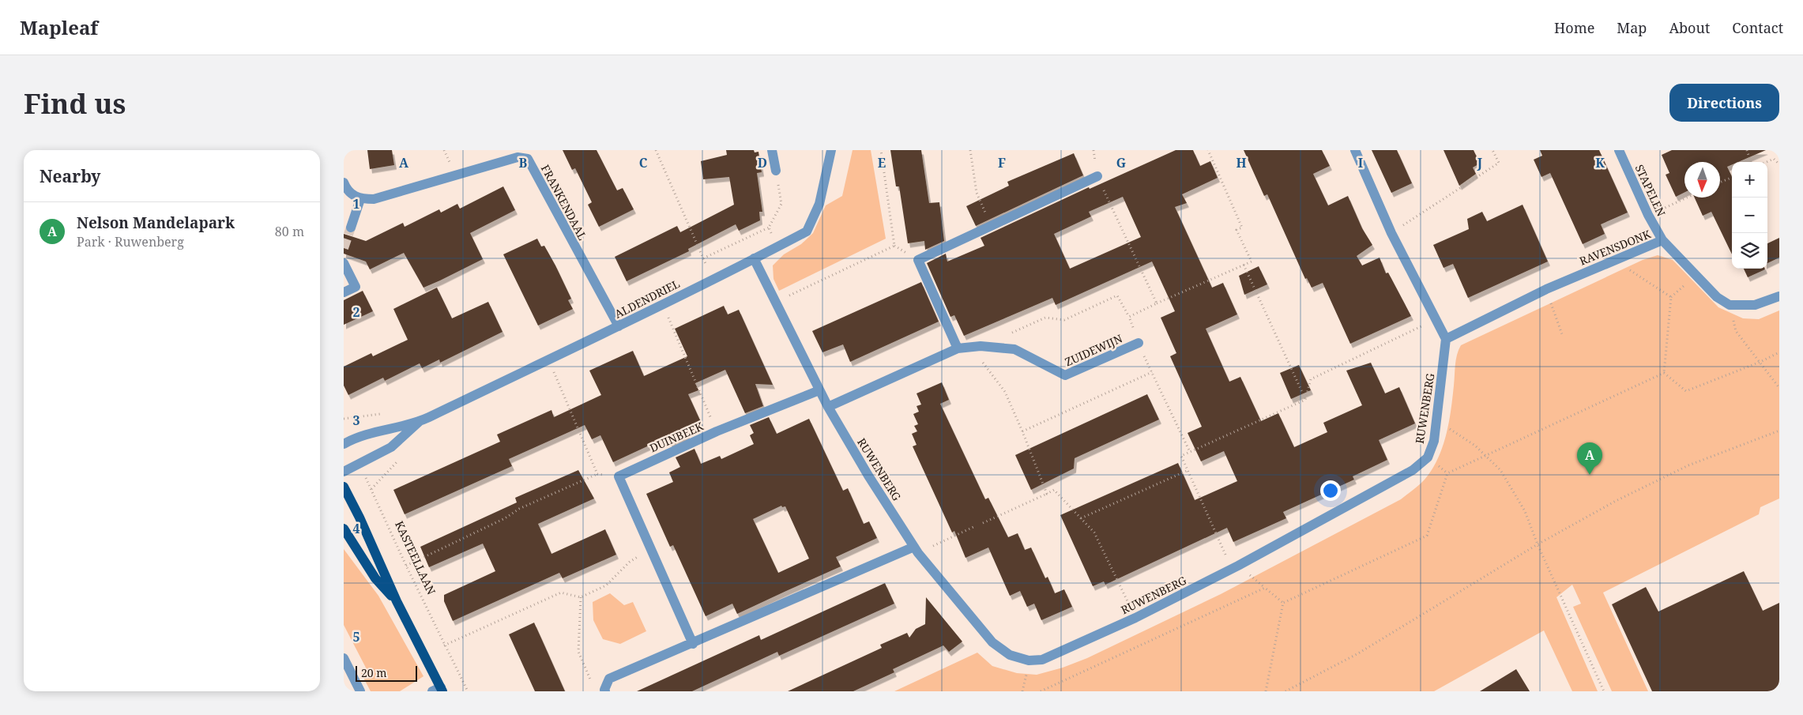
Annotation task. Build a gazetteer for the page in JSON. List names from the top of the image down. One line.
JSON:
{"streets":{"street":["STAPELEN","FRANKENDAAL","RAVENSDONK","ALDENDRIEL","ZUIDEWIJN","RUWENBERG","DUINBEEK"],"path":["KASTEELLAAN"]},"crossings":[["STAPELEN","RAVENSDONK"],["FRANKENDAAL","ALDENDRIEL"],["RAVENSDONK","RUWENBERG"],["ALDENDRIEL","RUWENBERG"],["ALDENDRIEL","KASTEELLAAN"],["ZUIDEWIJN","RUWENBERG"],["RUWENBERG","DUINBEEK"]],"scale_bar":"20 m","north":"bottom","page":{"header":"Mapleaf","nav":["Home","Map","About","Contact"],"buttons":"Directions","title":"Find us","heading":"Nearby","map_buttons":["+","−"],"list":[{"mark":"A","name":"Nelson Mandelapark","note":"Park · Ruwenberg","value":"80 m"}],"pins":"A","scale":"20 m"},"grid":{"columns":["A","B","C","D","E","F","G","H","I","J","K"],"rows":["1","2","3","4","5"]}}
